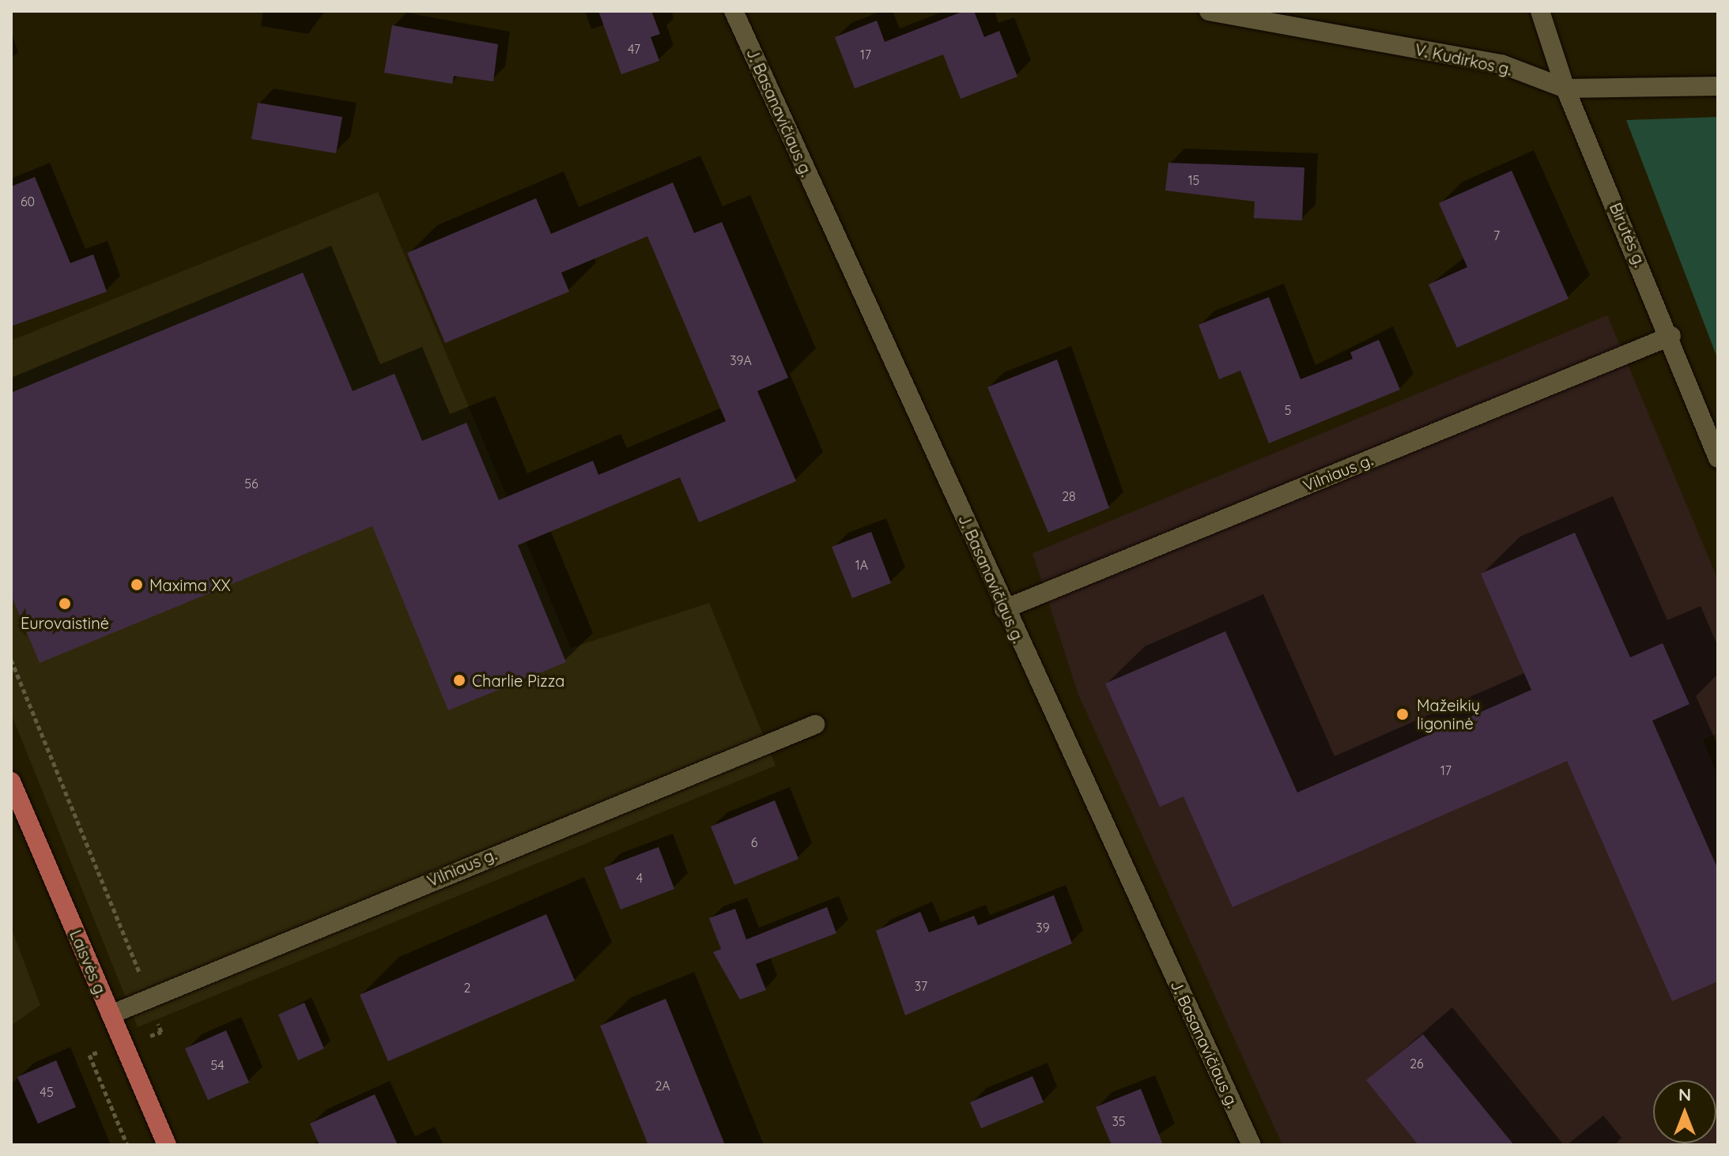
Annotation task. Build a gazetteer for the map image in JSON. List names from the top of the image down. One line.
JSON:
{"streets":{"main road":["Laisvės g."],"street":["V. Kudirkos g.","J. Basanavičiaus g.","Birutės g.","Vilniaus g."]},"crossings":[["V. Kudirkos g.","Birutės g."],["J. Basanavičiaus g.","Vilniaus g."],["Birutės g.","Vilniaus g."],["Vilniaus g.","Laisvės g."]],"places":["Maxima XX","Eurovaistinė","Charlie Pizza","Mažeikių ligoninė"],"house_numbers":["47","17","15","60","7","39A","5","56","28","1A","17","6","4","39","37","2","26","54","2A","45","35"],"north":"top"}
